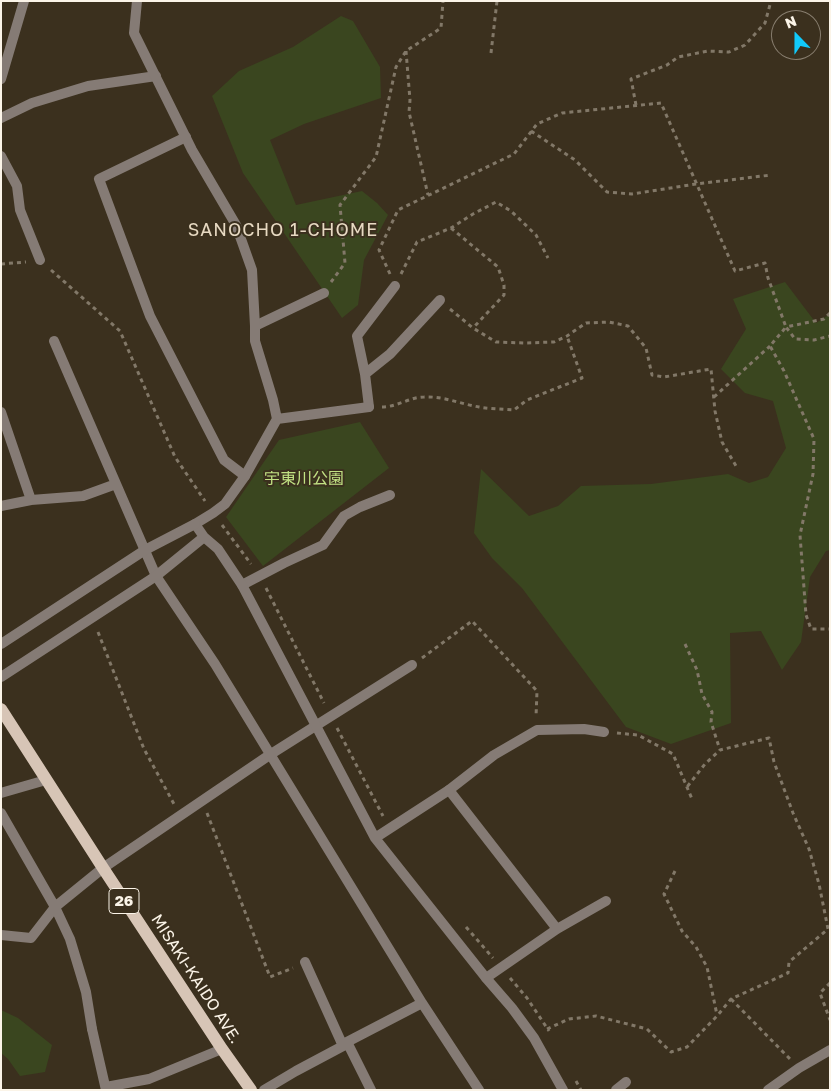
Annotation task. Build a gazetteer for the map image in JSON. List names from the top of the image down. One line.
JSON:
{"streets":{"main road":["26","MISAKI-KAIDO AVE."]},"districts":["SANOCHO 1-CHOME"],"parks":["宇東川公園"],"north":"top"}
